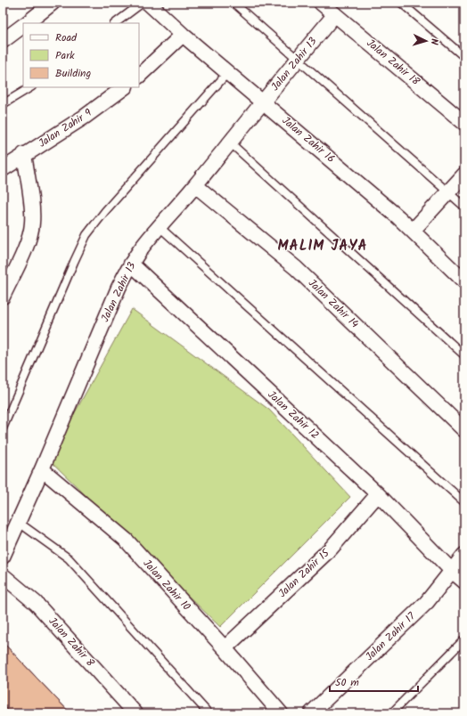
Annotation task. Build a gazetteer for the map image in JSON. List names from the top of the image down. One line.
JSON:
{"streets":{"street":["Jalan Zahir 18","Jalan Zahir 13","Jalan Zahir 9","Jalan Zahir 16","Jalan Zahir 14","Jalan Zahir 12","Jalan Zahir 15","Jalan Zahir 10","Jalan Zahir 17","Jalan Zahir 8"]},"crossings":[["Jalan Zahir 18","Jalan Zahir 13"],["Jalan Zahir 13","Jalan Zahir 16"],["Jalan Zahir 13","Jalan Zahir 14"],["Jalan Zahir 13","Jalan Zahir 12"],["Jalan Zahir 13","Jalan Zahir 10"],["Jalan Zahir 12","Jalan Zahir 15"],["Jalan Zahir 12","Jalan Zahir 17"],["Jalan Zahir 15","Jalan Zahir 10"]],"districts":["MALIM JAYA"],"legend":["Road","Park","Building"],"scale_bar":"50 m","north":"right"}
